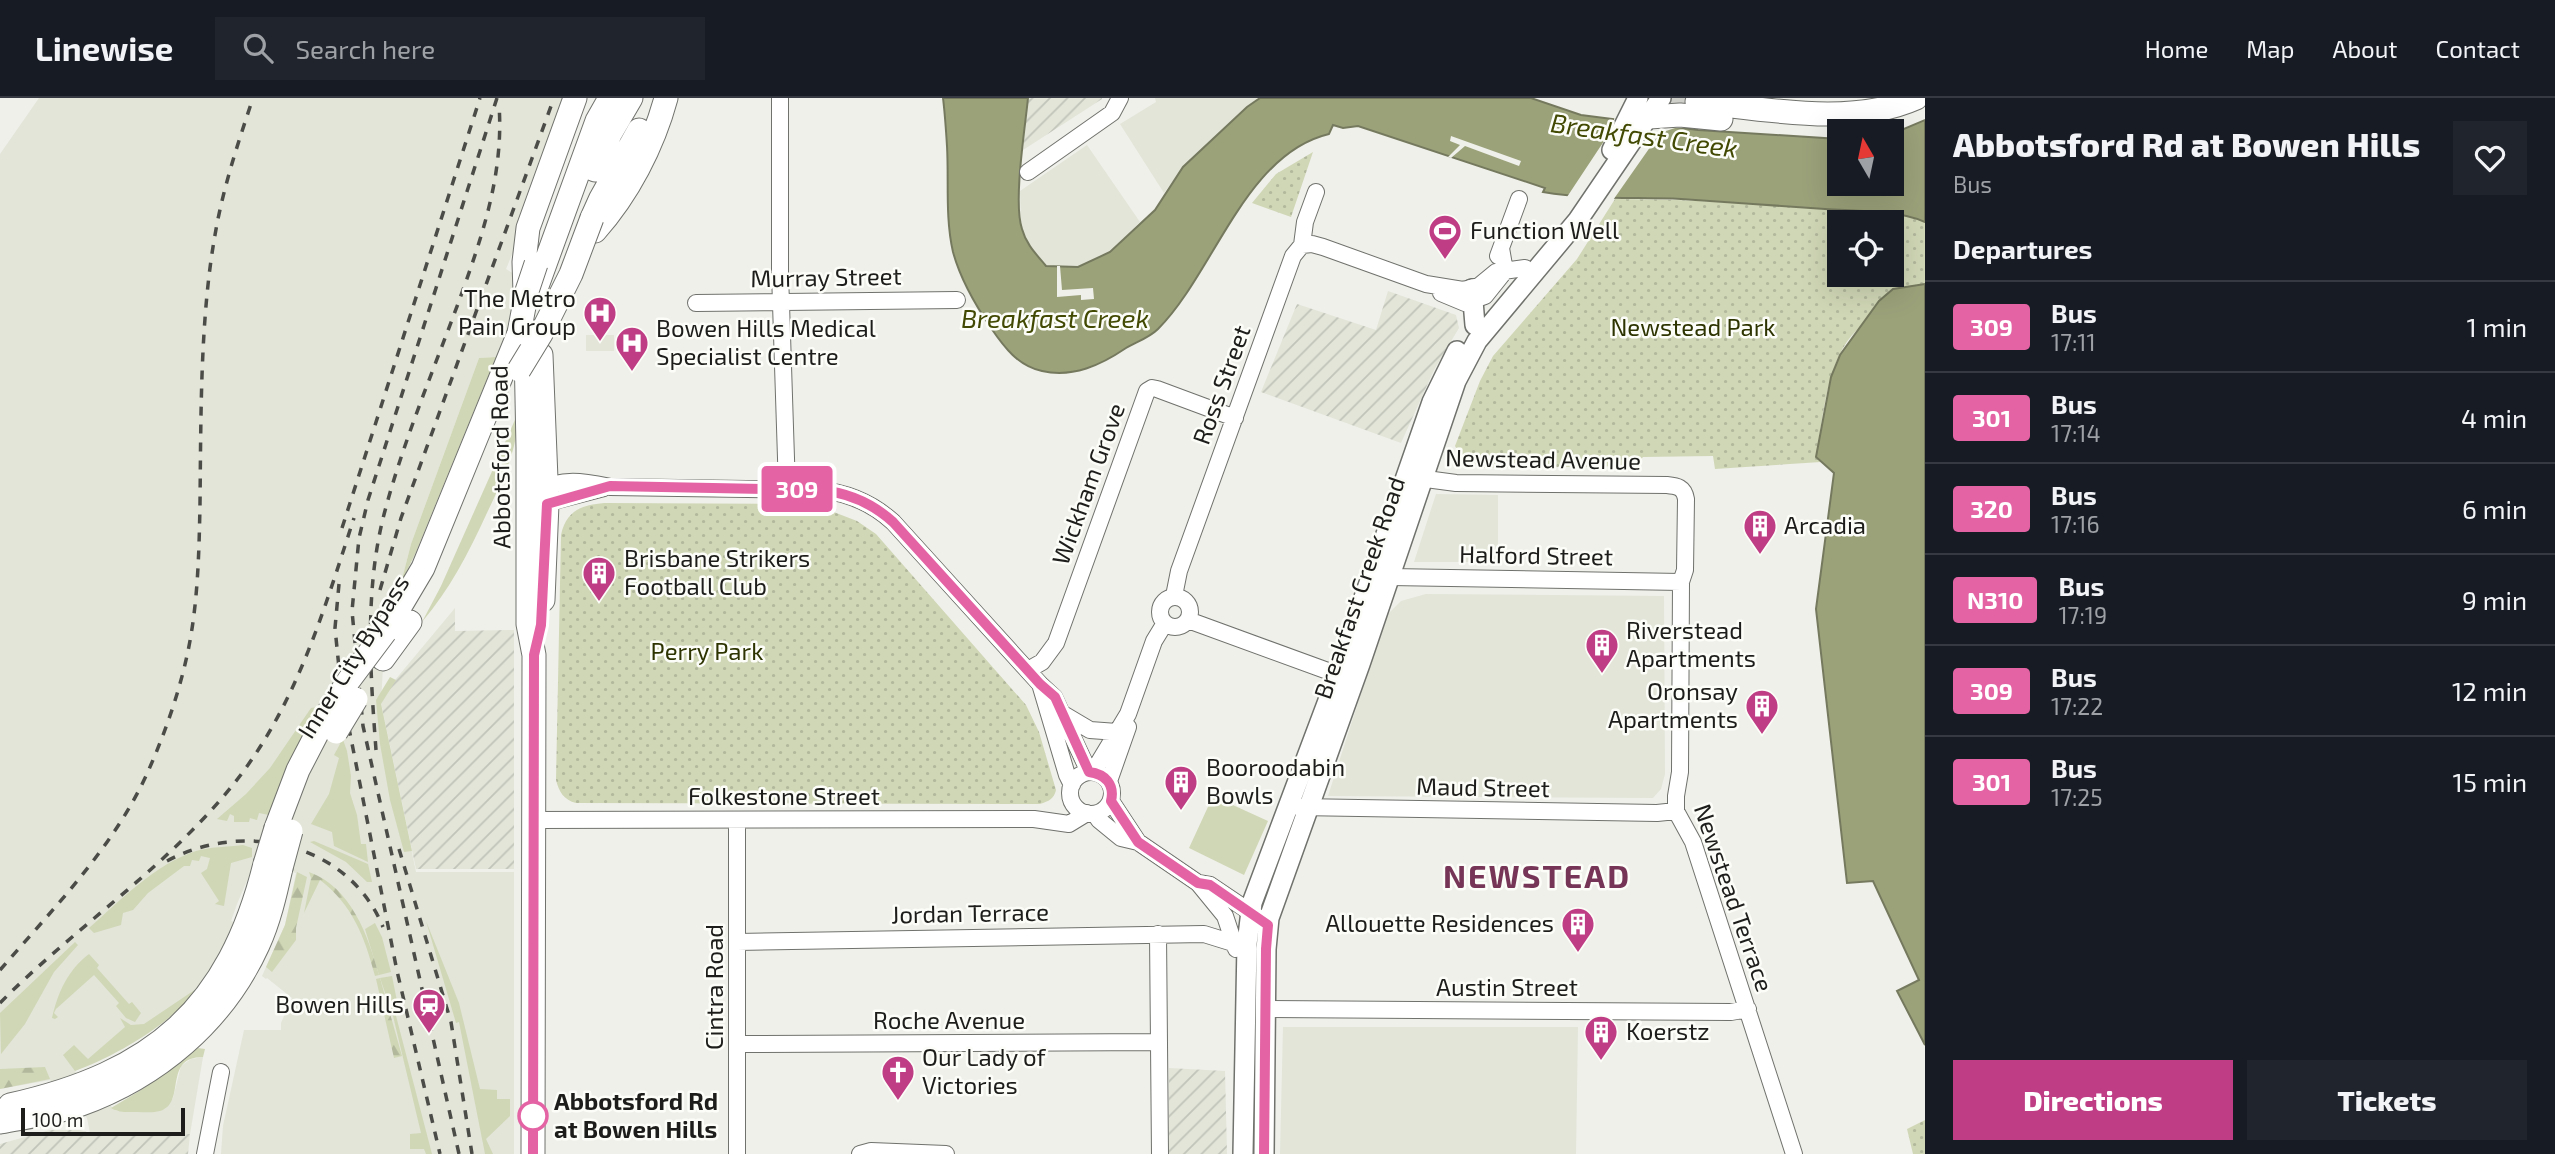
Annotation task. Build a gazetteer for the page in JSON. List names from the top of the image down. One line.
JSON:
{"streets":{"highway":["Abbotsford Road","Inner City Bypass"],"main road":["Breakfast Creek Road"],"street":["Murray Street","Ross Street","Newstead Avenue","Wickham Grove","Halford Street","Maud Street","Folkestone Street","Newstead Terrace","Jordan Terrace","Cintra Road","Austin Street","Roche Avenue"]},"crossings":[["Ross Street","Wickham Grove"],["Abbotsford Road","Folkestone Street"],["Newstead Avenue","Breakfast Creek Road"],["Newstead Avenue","Newstead Terrace"],["Halford Street","Breakfast Creek Road"],["Halford Street","Newstead Terrace"],["Breakfast Creek Road","Maud Street"],["Breakfast Creek Road","Austin Street"],["Maud Street","Newstead Terrace"],["Folkestone Street","Cintra Road"],["Newstead Terrace","Austin Street"],["Jordan Terrace","Cintra Road"],["Cintra Road","Roche Avenue"]],"districts":["NEWSTEAD"],"water":["Breakfast Creek"],"parks":["Newstead Park","Perry Park"],"places":{"sports":["Function Well"],"hospital":["The Metro Pain Group","Bowen Hills Medical Specialist Centre"],"building":["Arcadia","Brisbane Strikers Football Club","Riverstead Apartments","Oronsay Apartments","Booroodabin Bowls","Allouette Residences","Koerstz"],"station":["Bowen Hills"],"church":["Our Lady of Victories"],"other":["Abbotsford Rd at Bowen Hills"]},"lines":["bus line 309"],"scale_bar":"100 m","north":"top","page":{"header":"Linewise","search":"Search here","nav":["Home","Map","About","Contact"],"on_map":"309","heading":[["Abbotsford Rd at Bowen Hills","Bus"],"Departures"],"list":[{"mark":"309","name":"Bus","note":"17:11","value":"1 min"},{"mark":"301","name":"Bus","note":"17:14","value":"4 min"},{"mark":"320","name":"Bus","note":"17:16","value":"6 min"},{"mark":"N310","name":"Bus","note":"17:19","value":"9 min"},{"mark":"309","name":"Bus","note":"17:22","value":"12 min"},{"mark":"301","name":"Bus","note":"17:25","value":"15 min"}],"buttons":["Directions","Tickets"],"scale":"100 m"}}
